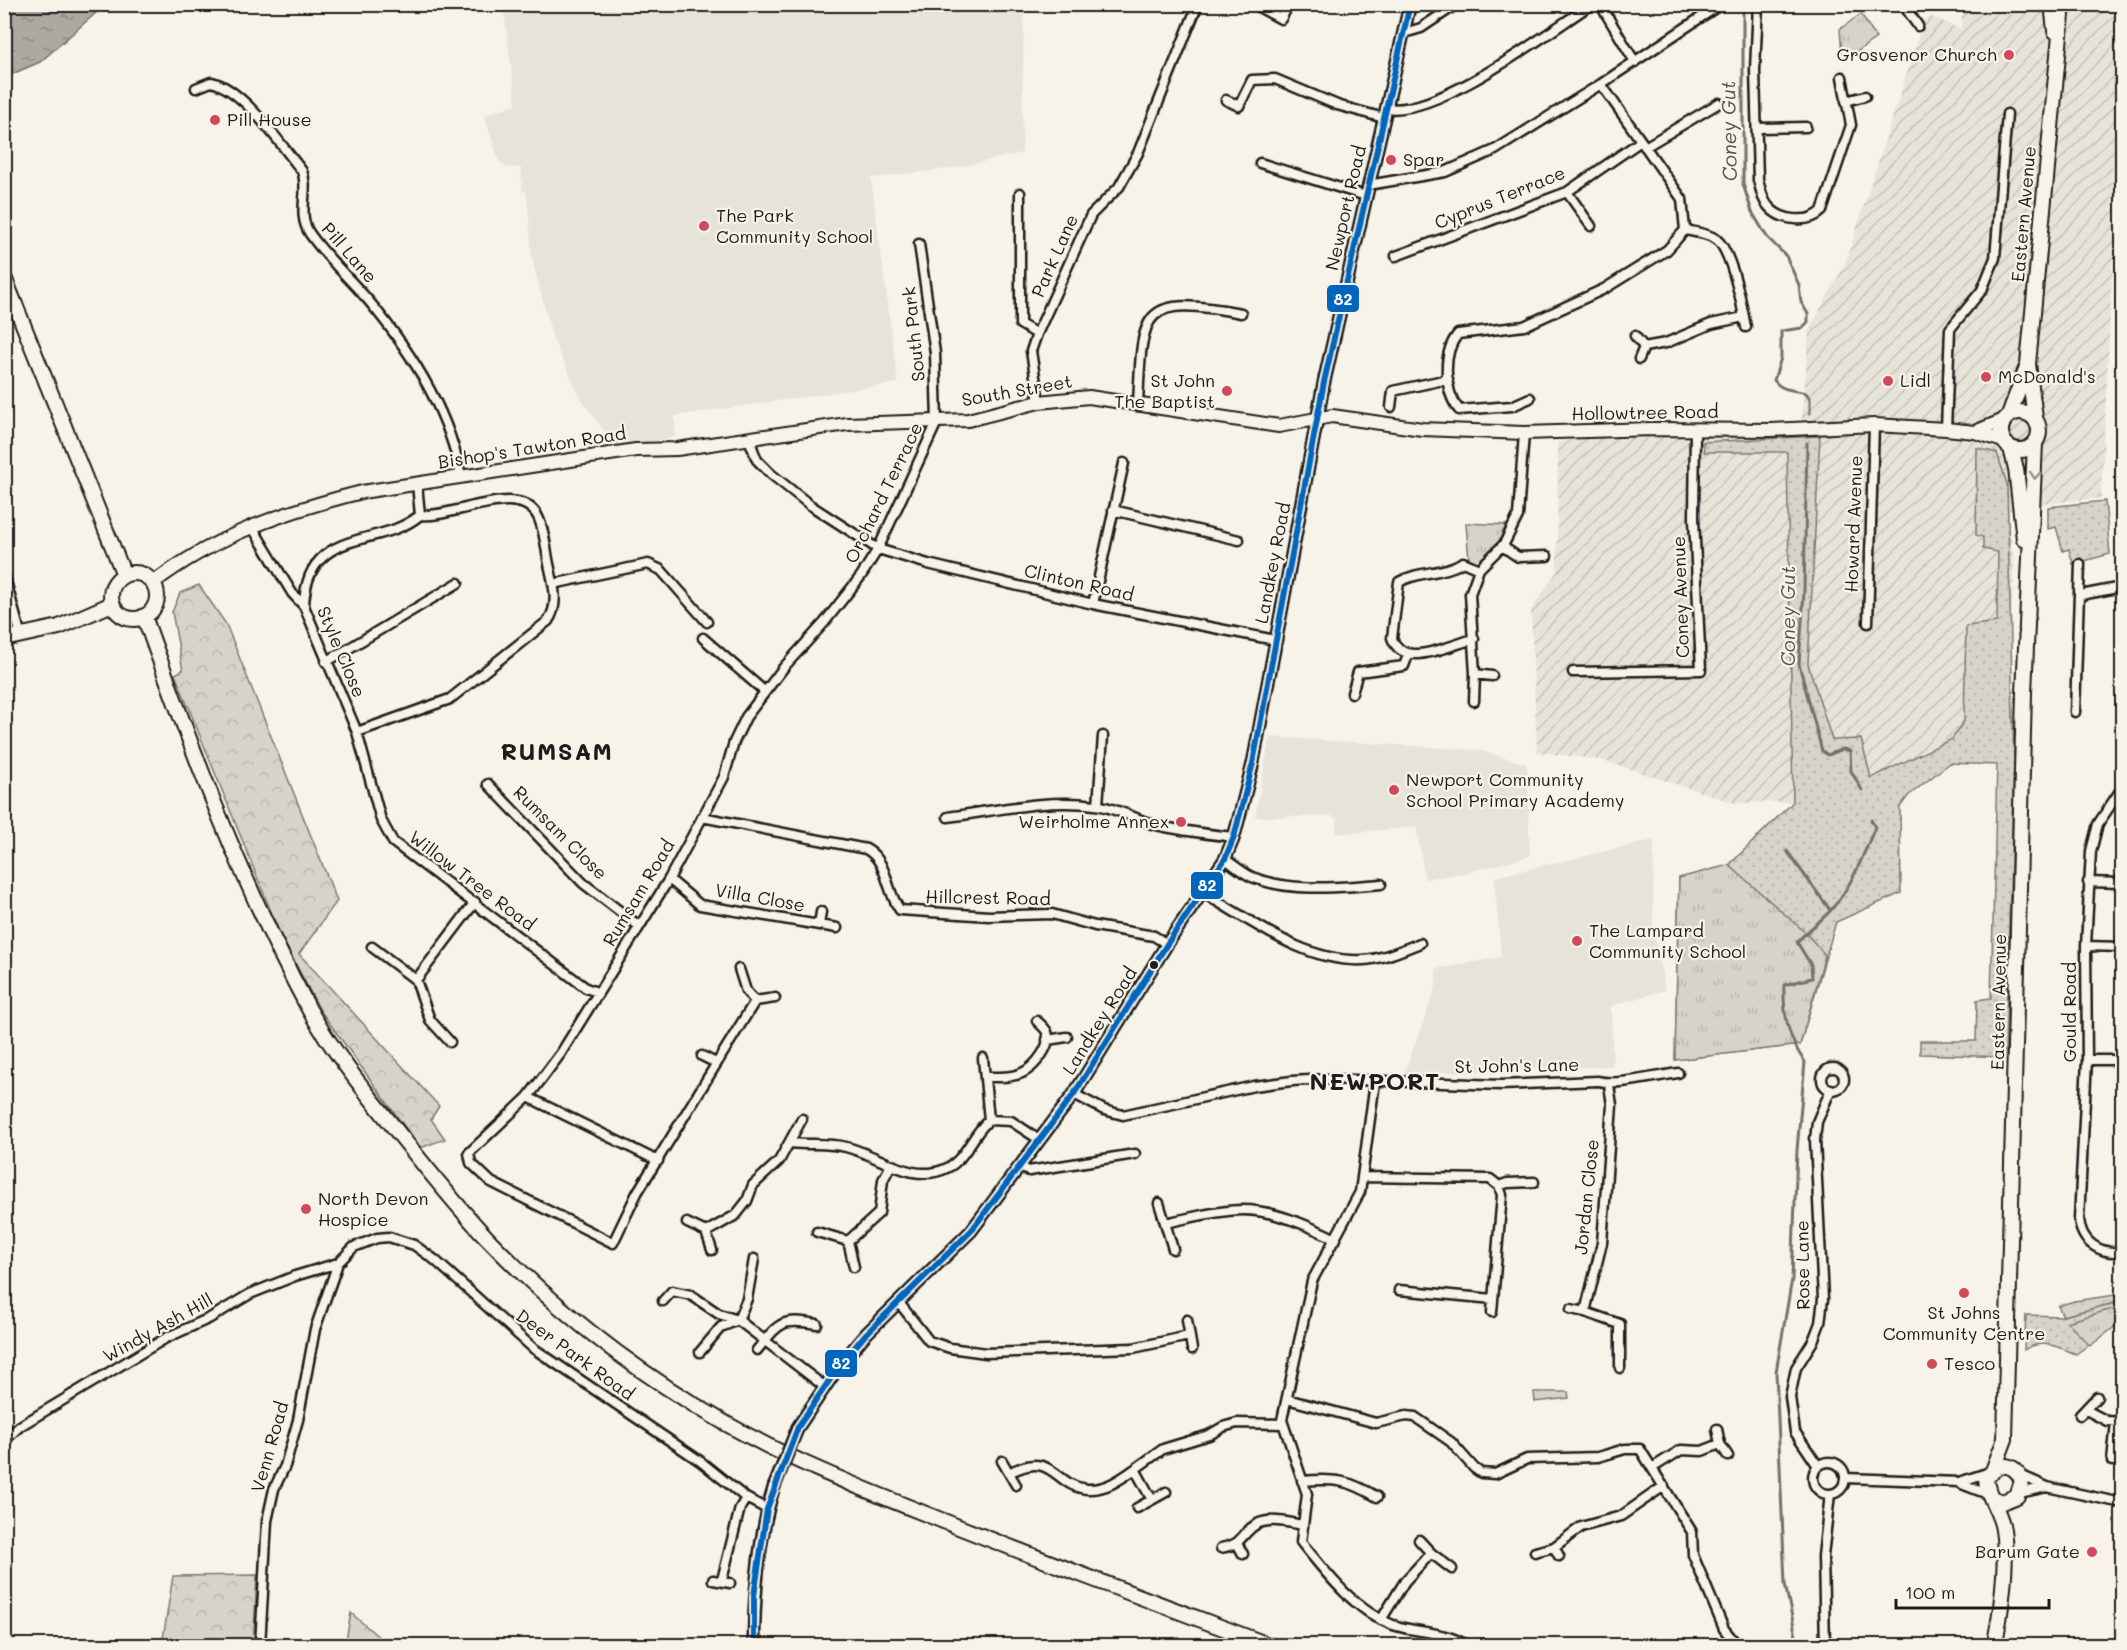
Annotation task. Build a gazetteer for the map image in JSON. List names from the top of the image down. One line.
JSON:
{"streets":{"main road":["Eastern Avenue","South Street","Hollowtree Road","Bishop's Tawton Road"],"street":["Cyprus Terrace","Newport Road","Pill Lane","Park Lane","South Park","Orchard Terrace","Howard Avenue","Landkey Road","Clinton Road","Coney Avenue","Style Close","Rumsam Close","Willow Tree Road","Rumsam Road","Villa Close","Hillcrest Road","Gould Road","St John's Lane","Jordan Close","Rose Lane","Windy Ash Hill","Deer Park Road","Venn Road"]},"crossings":[["Newport Road","South Street"],["Newport Road","Hollowtree Road"],["Newport Road","Landkey Road"],["Eastern Avenue","Hollowtree Road"],["Pill Lane","Bishop's Tawton Road"],["Park Lane","South Street"],["South Park","South Street"],["South Park","Bishop's Tawton Road"],["South Park","Orchard Terrace"],["South Street","Hollowtree Road"],["South Street","Bishop's Tawton Road"],["South Street","Orchard Terrace"],["South Street","Landkey Road"],["Hollowtree Road","Howard Avenue"],["Hollowtree Road","Landkey Road"],["Hollowtree Road","Coney Avenue"],["Bishop's Tawton Road","Orchard Terrace"],["Bishop's Tawton Road","Clinton Road"],["Bishop's Tawton Road","Style Close"],["Orchard Terrace","Clinton Road"],["Orchard Terrace","Rumsam Road"],["Landkey Road","Clinton Road"],["Landkey Road","Hillcrest Road"],["Landkey Road","St John's Lane"],["Landkey Road","Deer Park Road"],["Style Close","Willow Tree Road"],["Rumsam Close","Rumsam Road"],["Willow Tree Road","Rumsam Road"],["Rumsam Road","Villa Close"],["Rumsam Road","Hillcrest Road"],["St John's Lane","Jordan Close"],["Windy Ash Hill","Deer Park Road"],["Windy Ash Hill","Venn Road"],["Deer Park Road","Venn Road"]],"districts":["RUMSAM","NEWPORT"],"water":["Coney Gut"],"places":["Grosvenor Church","Pill House","Spar","The Park Community School","McDonald's","Lidl","St John The Baptist","Newport Community School Primary Academy","Weirholme Annex","The Lampard Community School","North Devon Hospice","St Johns Community Centre","Tesco","Barum Gate"],"lines":["transit line 82"],"scale_bar":"100 m"}
